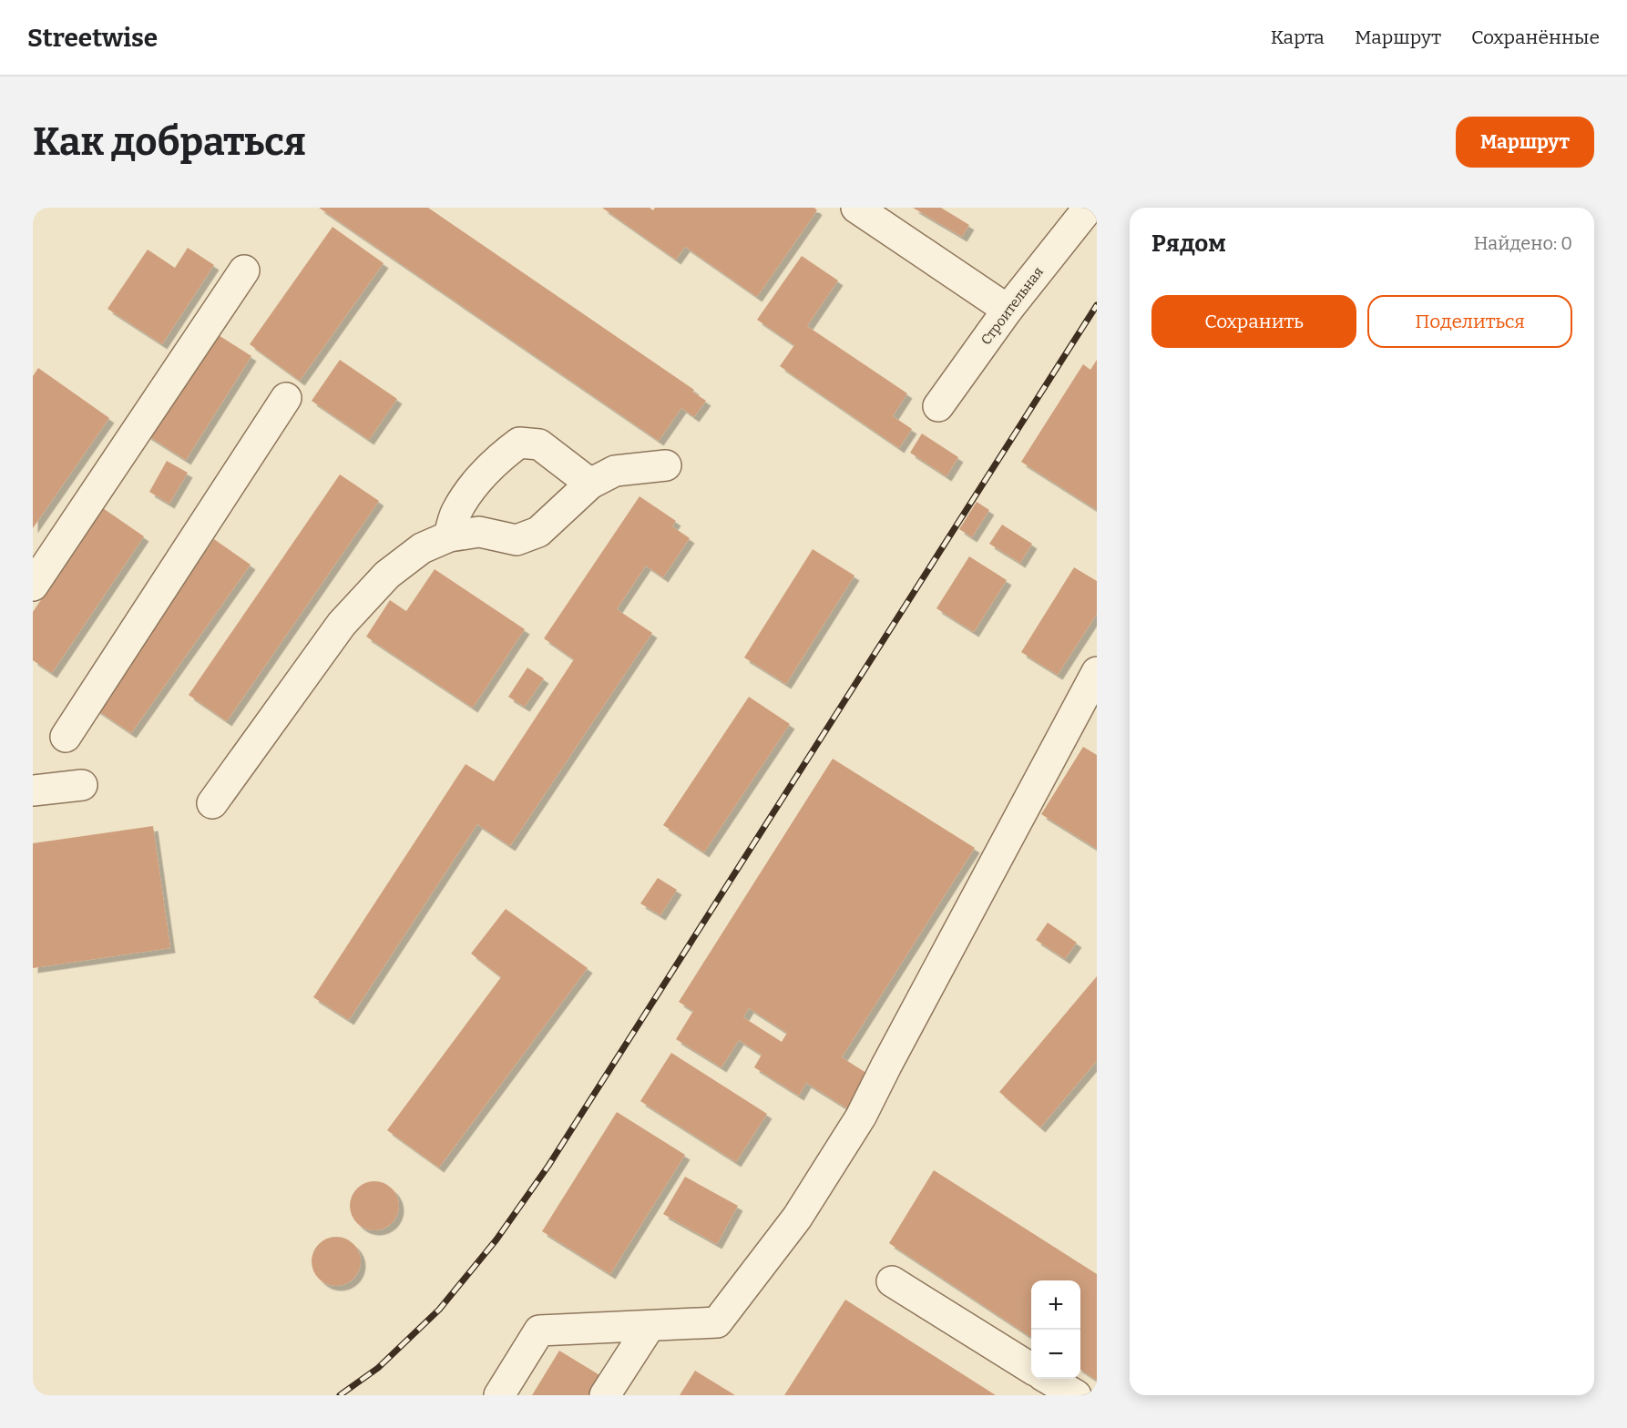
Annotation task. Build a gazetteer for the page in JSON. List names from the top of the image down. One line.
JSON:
{"streets":{"street":["Строительная"]},"page":{"header":"Streetwise","nav":["Карта","Маршрут","Сохранённые"],"buttons":["Маршрут",["Сохранить","Поделиться"]],"title":"Как добраться","heading":["Рядом","Найдено: 0"],"map_buttons":["+","−"]}}
